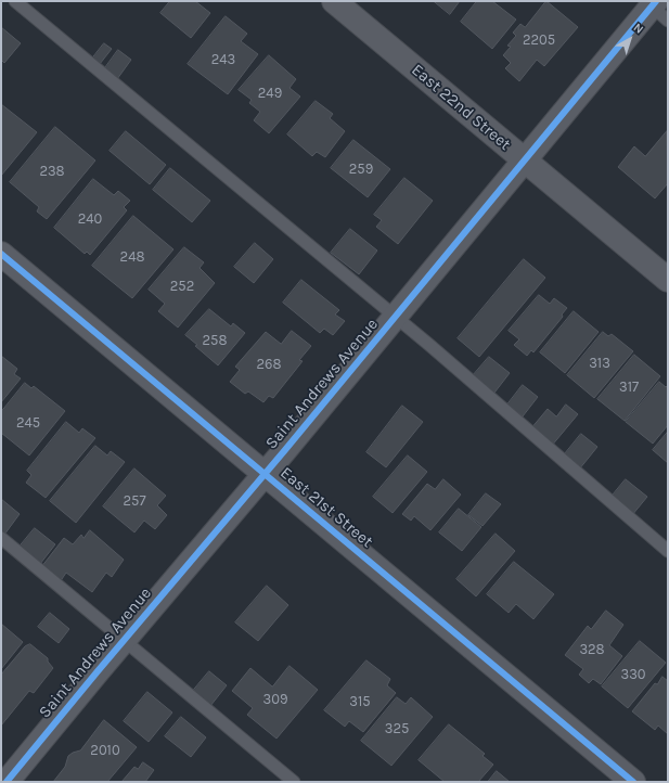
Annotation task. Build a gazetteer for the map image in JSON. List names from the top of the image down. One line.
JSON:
{"streets":{"street":["East 22nd Street","Saint Andrews Avenue","East 21st Street"]},"crossings":[["East 22nd Street","Saint Andrews Avenue"],["Saint Andrews Avenue","East 21st Street"]],"house_numbers":["2205","243","249","259","238","240","248","252","258","313","268","317","245","257","328","330","309","315","325","2010"],"north":"top right"}
